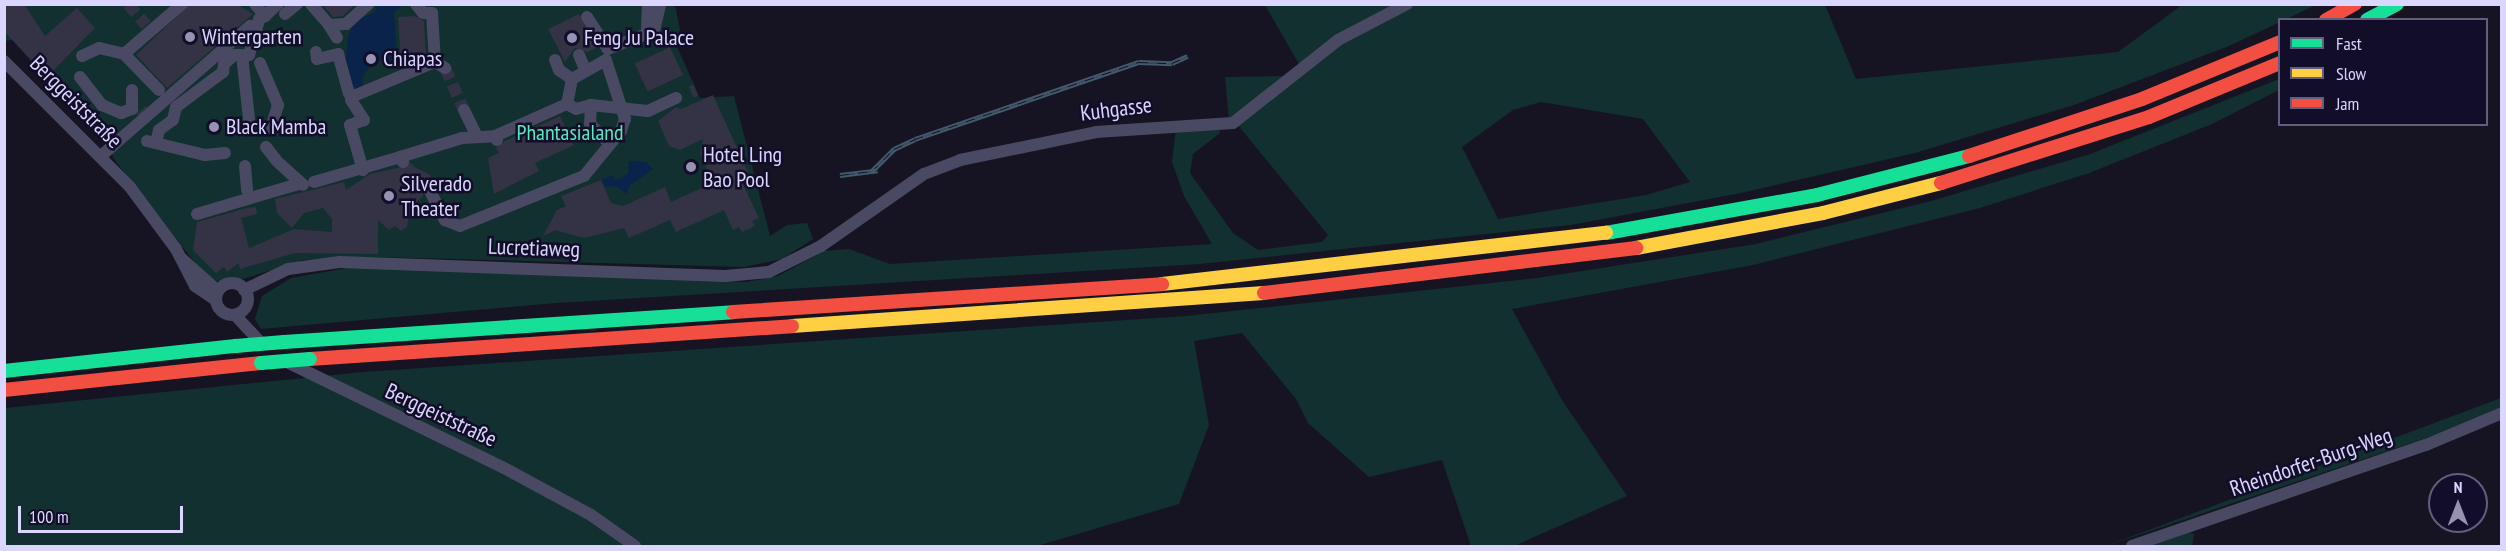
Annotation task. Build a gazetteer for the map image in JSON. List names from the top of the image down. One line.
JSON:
{"streets":{"street":["Berggeiststraße","Kuhgasse","Lucretiaweg","Rheindorfer-Burg-Weg"]},"crossings":[["Berggeiststraße","Lucretiaweg"],["Kuhgasse","Lucretiaweg"]],"parks":["Phantasialand"],"places":["Wintergarten","Feng Ju Palace","Chiapas","Black Mamba","Hotel Ling Bao Pool","Silverado Theater"],"legend":["Fast","Slow","Jam"],"scale_bar":"100 m","north":"top"}
